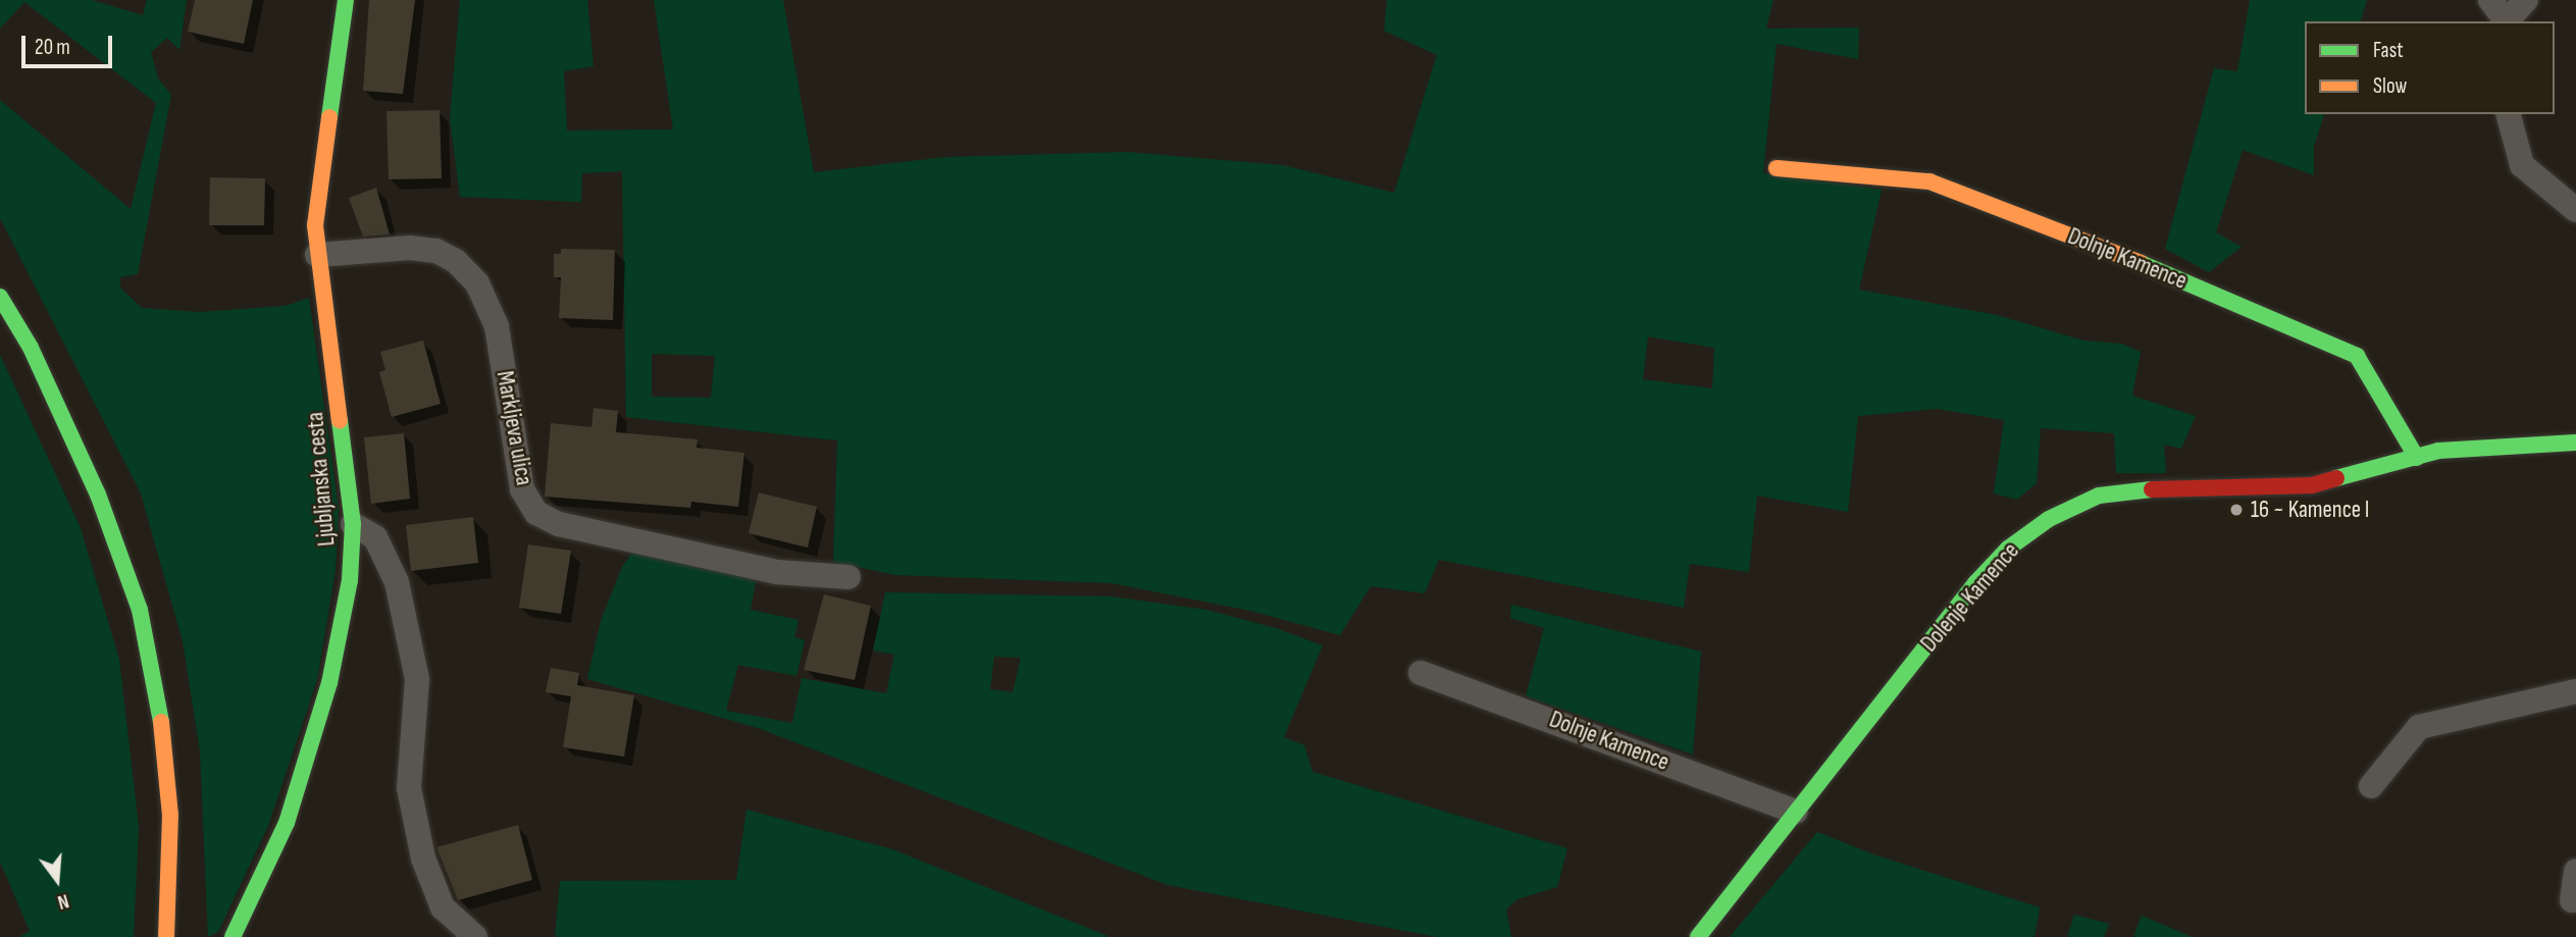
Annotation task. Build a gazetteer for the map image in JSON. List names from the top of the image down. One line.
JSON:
{"streets":{"street":["Dolnje Kamence","Markljeva ulica","Ljubljanska cesta","Dolenje Kamence"]},"crossings":[["Dolnje Kamence","Dolenje Kamence"],["Markljeva ulica","Ljubljanska cesta"]],"places":["16 ~ Kamence I"],"legend":["Fast","Slow"],"scale_bar":"20 m","north":"bottom"}
